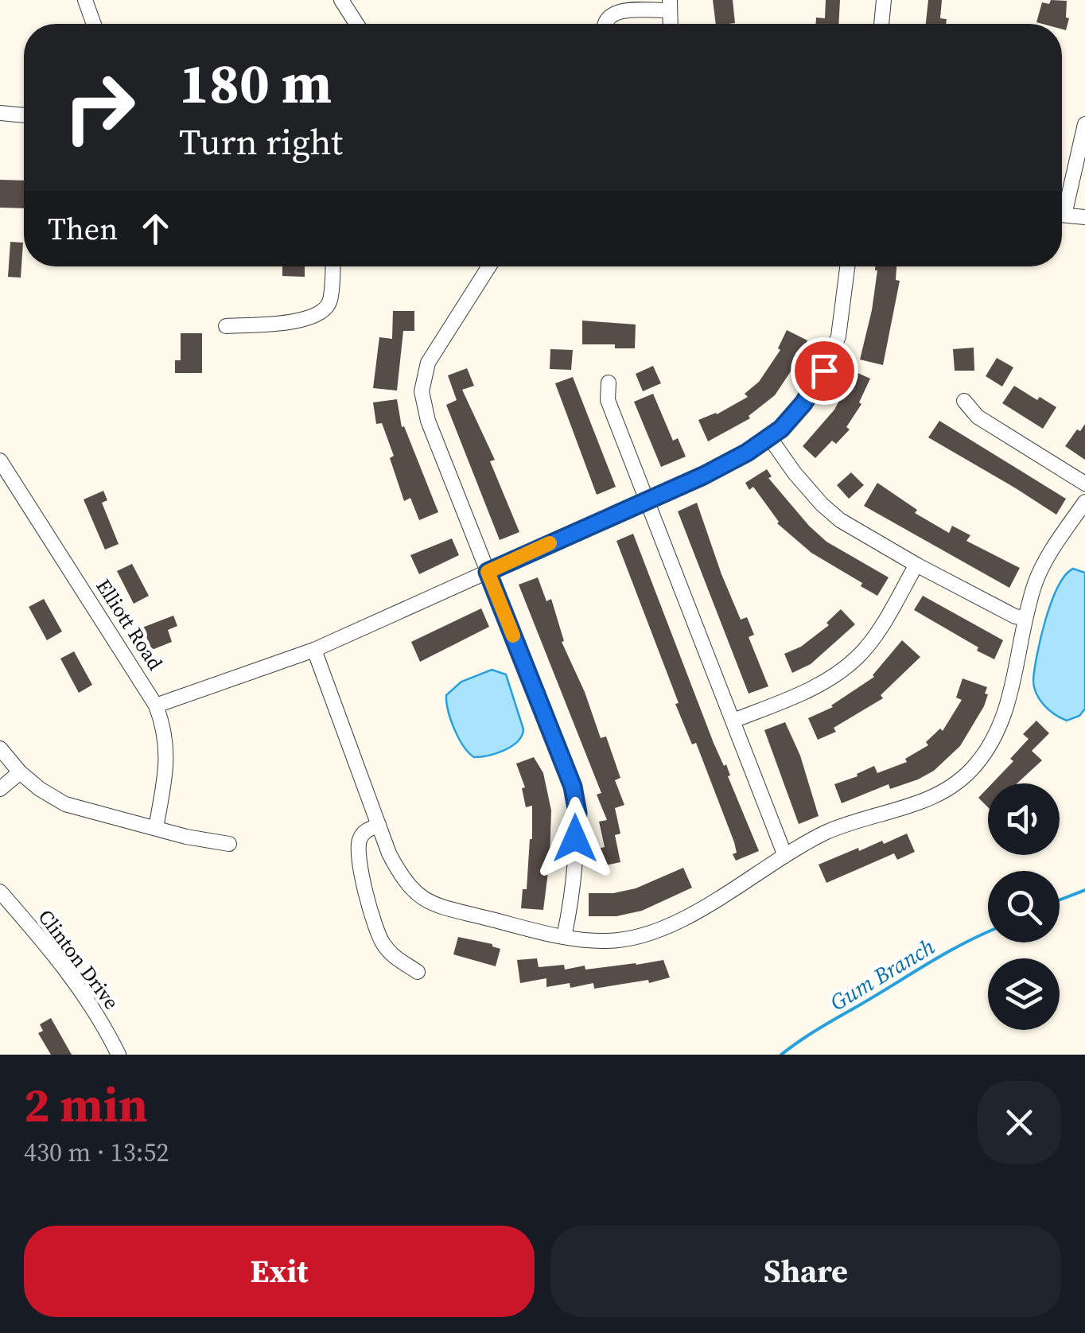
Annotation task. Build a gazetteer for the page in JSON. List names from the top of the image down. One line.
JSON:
{"streets":{"street":["Elliott Road","Clinton Drive"]},"water":["Gum Branch"],"page":{"turn":["180 m","Turn right"],"then":"Then","heading":["2 min","430 m · 13:52"],"buttons":["Exit","Share"]}}
